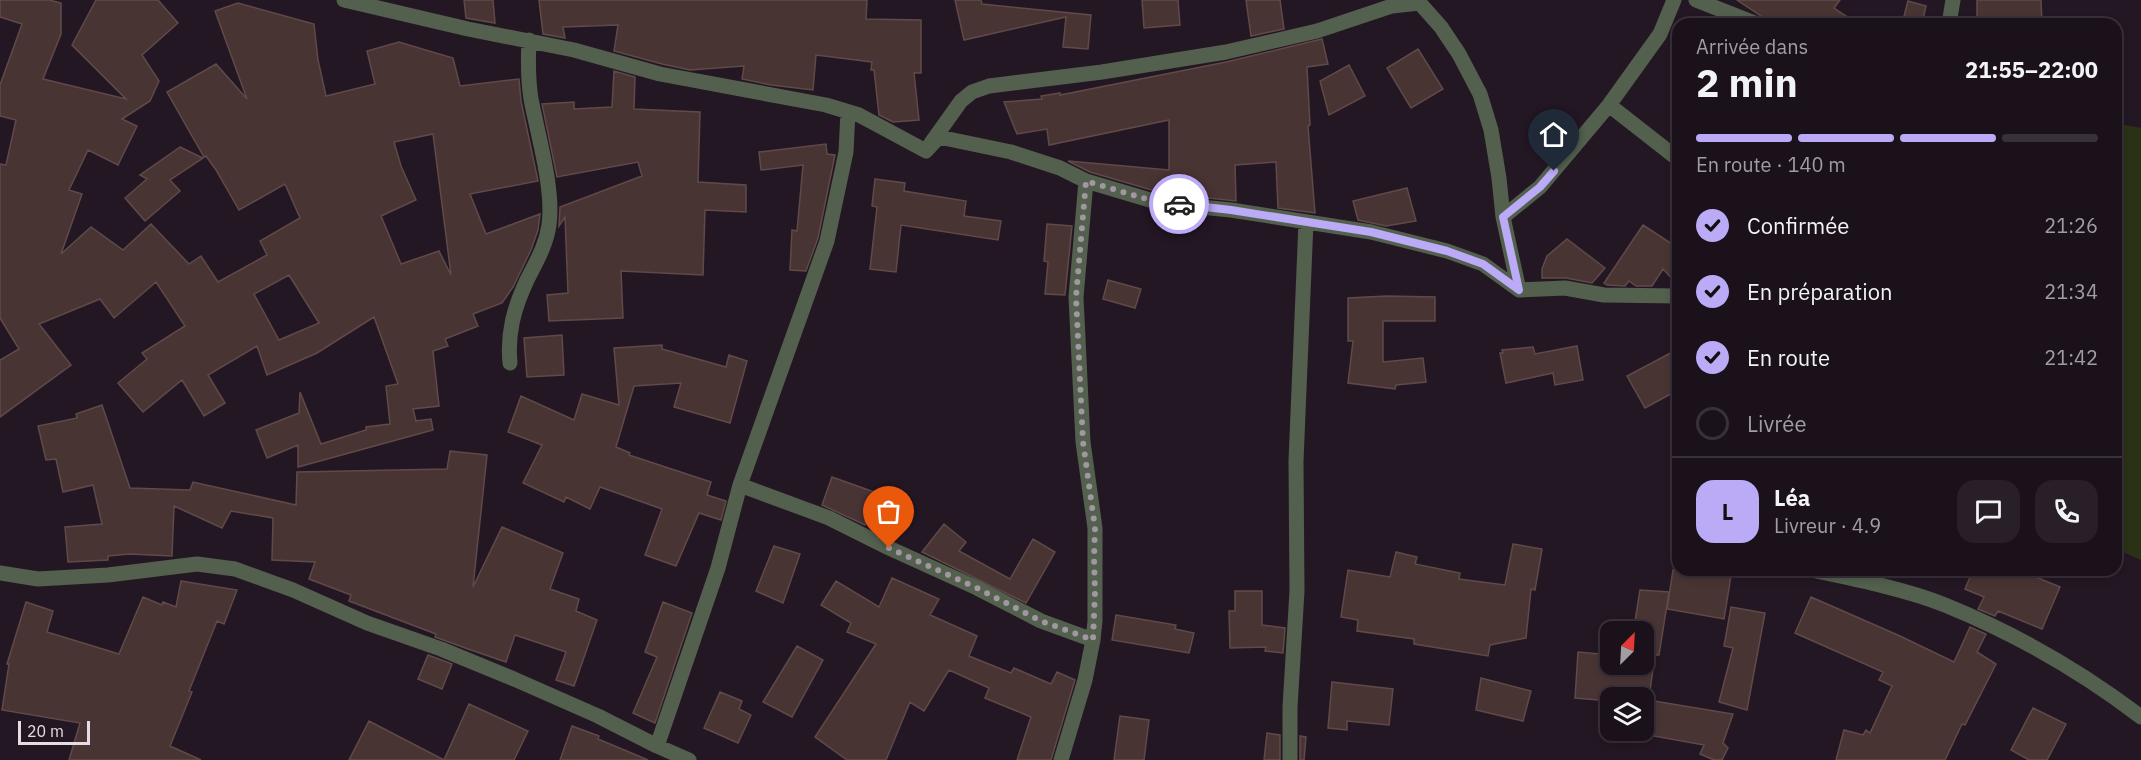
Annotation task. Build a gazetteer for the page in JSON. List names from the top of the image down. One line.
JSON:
{"scale_bar":"20 m","north":"top right","page":{"heading":["2 min","Arrivée dans","21:55–22:00"],"panel":["Léa","Livreur · 4.9"],"bar":"En route · 140 m","list":[["Confirmée","21:26"],["En préparation","21:34"],["En route","21:42"],"Livrée"],"round":"L","scale":"20 m"}}
